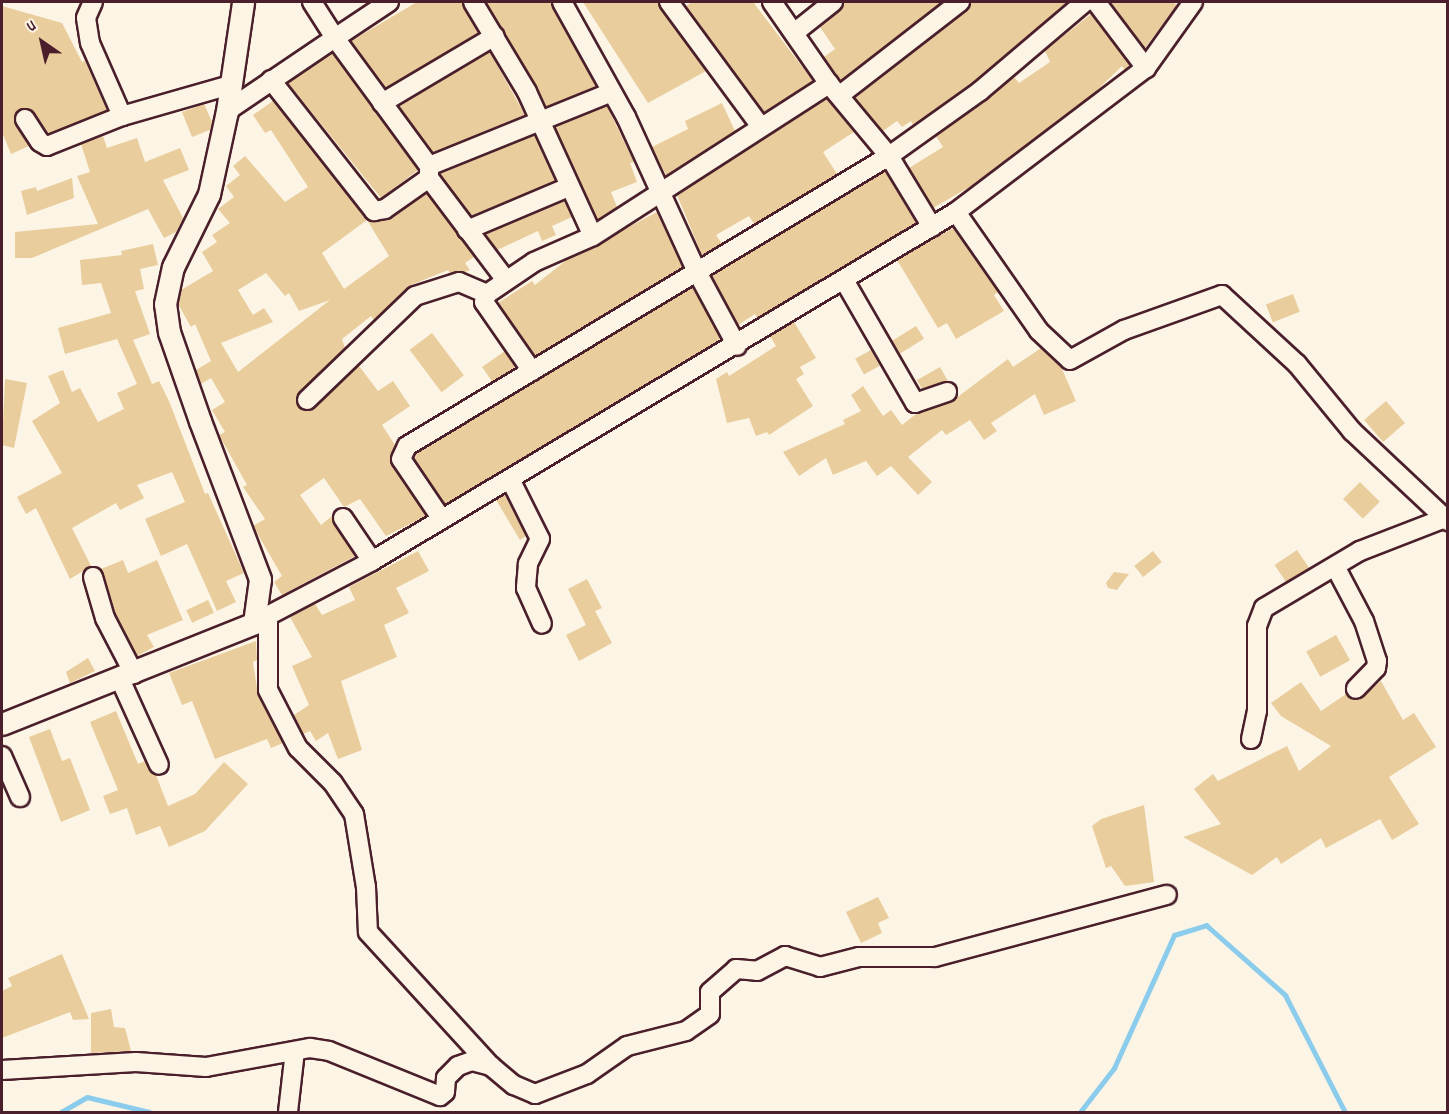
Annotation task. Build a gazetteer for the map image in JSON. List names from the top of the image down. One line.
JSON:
{"north":"top left"}
